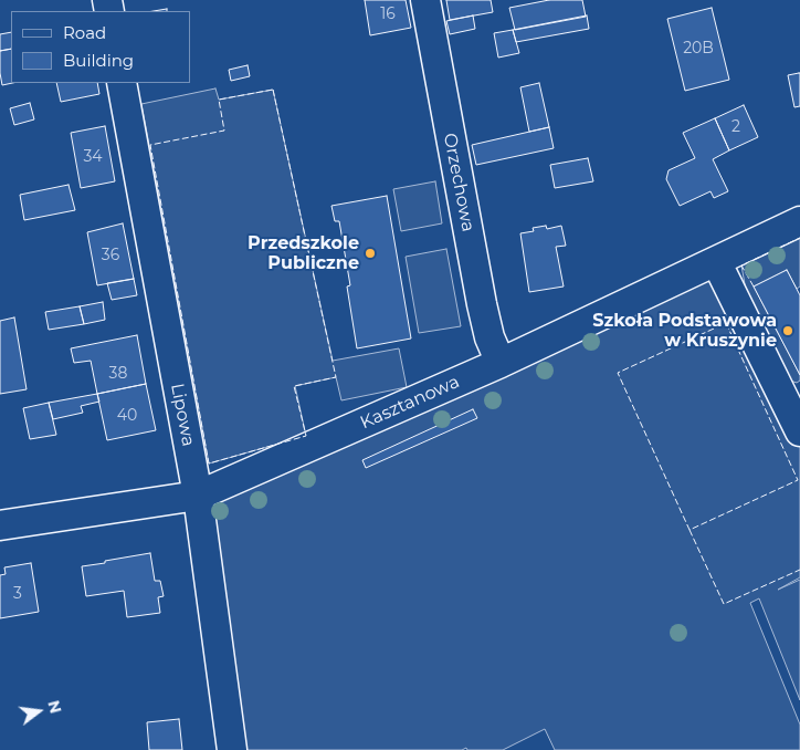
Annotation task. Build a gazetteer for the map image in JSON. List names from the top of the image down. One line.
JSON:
{"streets":{"street":["Orzechowa","Kasztanowa","Lipowa"]},"crossings":[["Orzechowa","Kasztanowa"],["Kasztanowa","Lipowa"]],"places":["Przedszkole Publiczne","Szkoła Podstawowa w Kruszynie"],"house_numbers":["16","20B","2","34","36","38","40","3"],"legend":["Road","Building"],"north":"right"}
